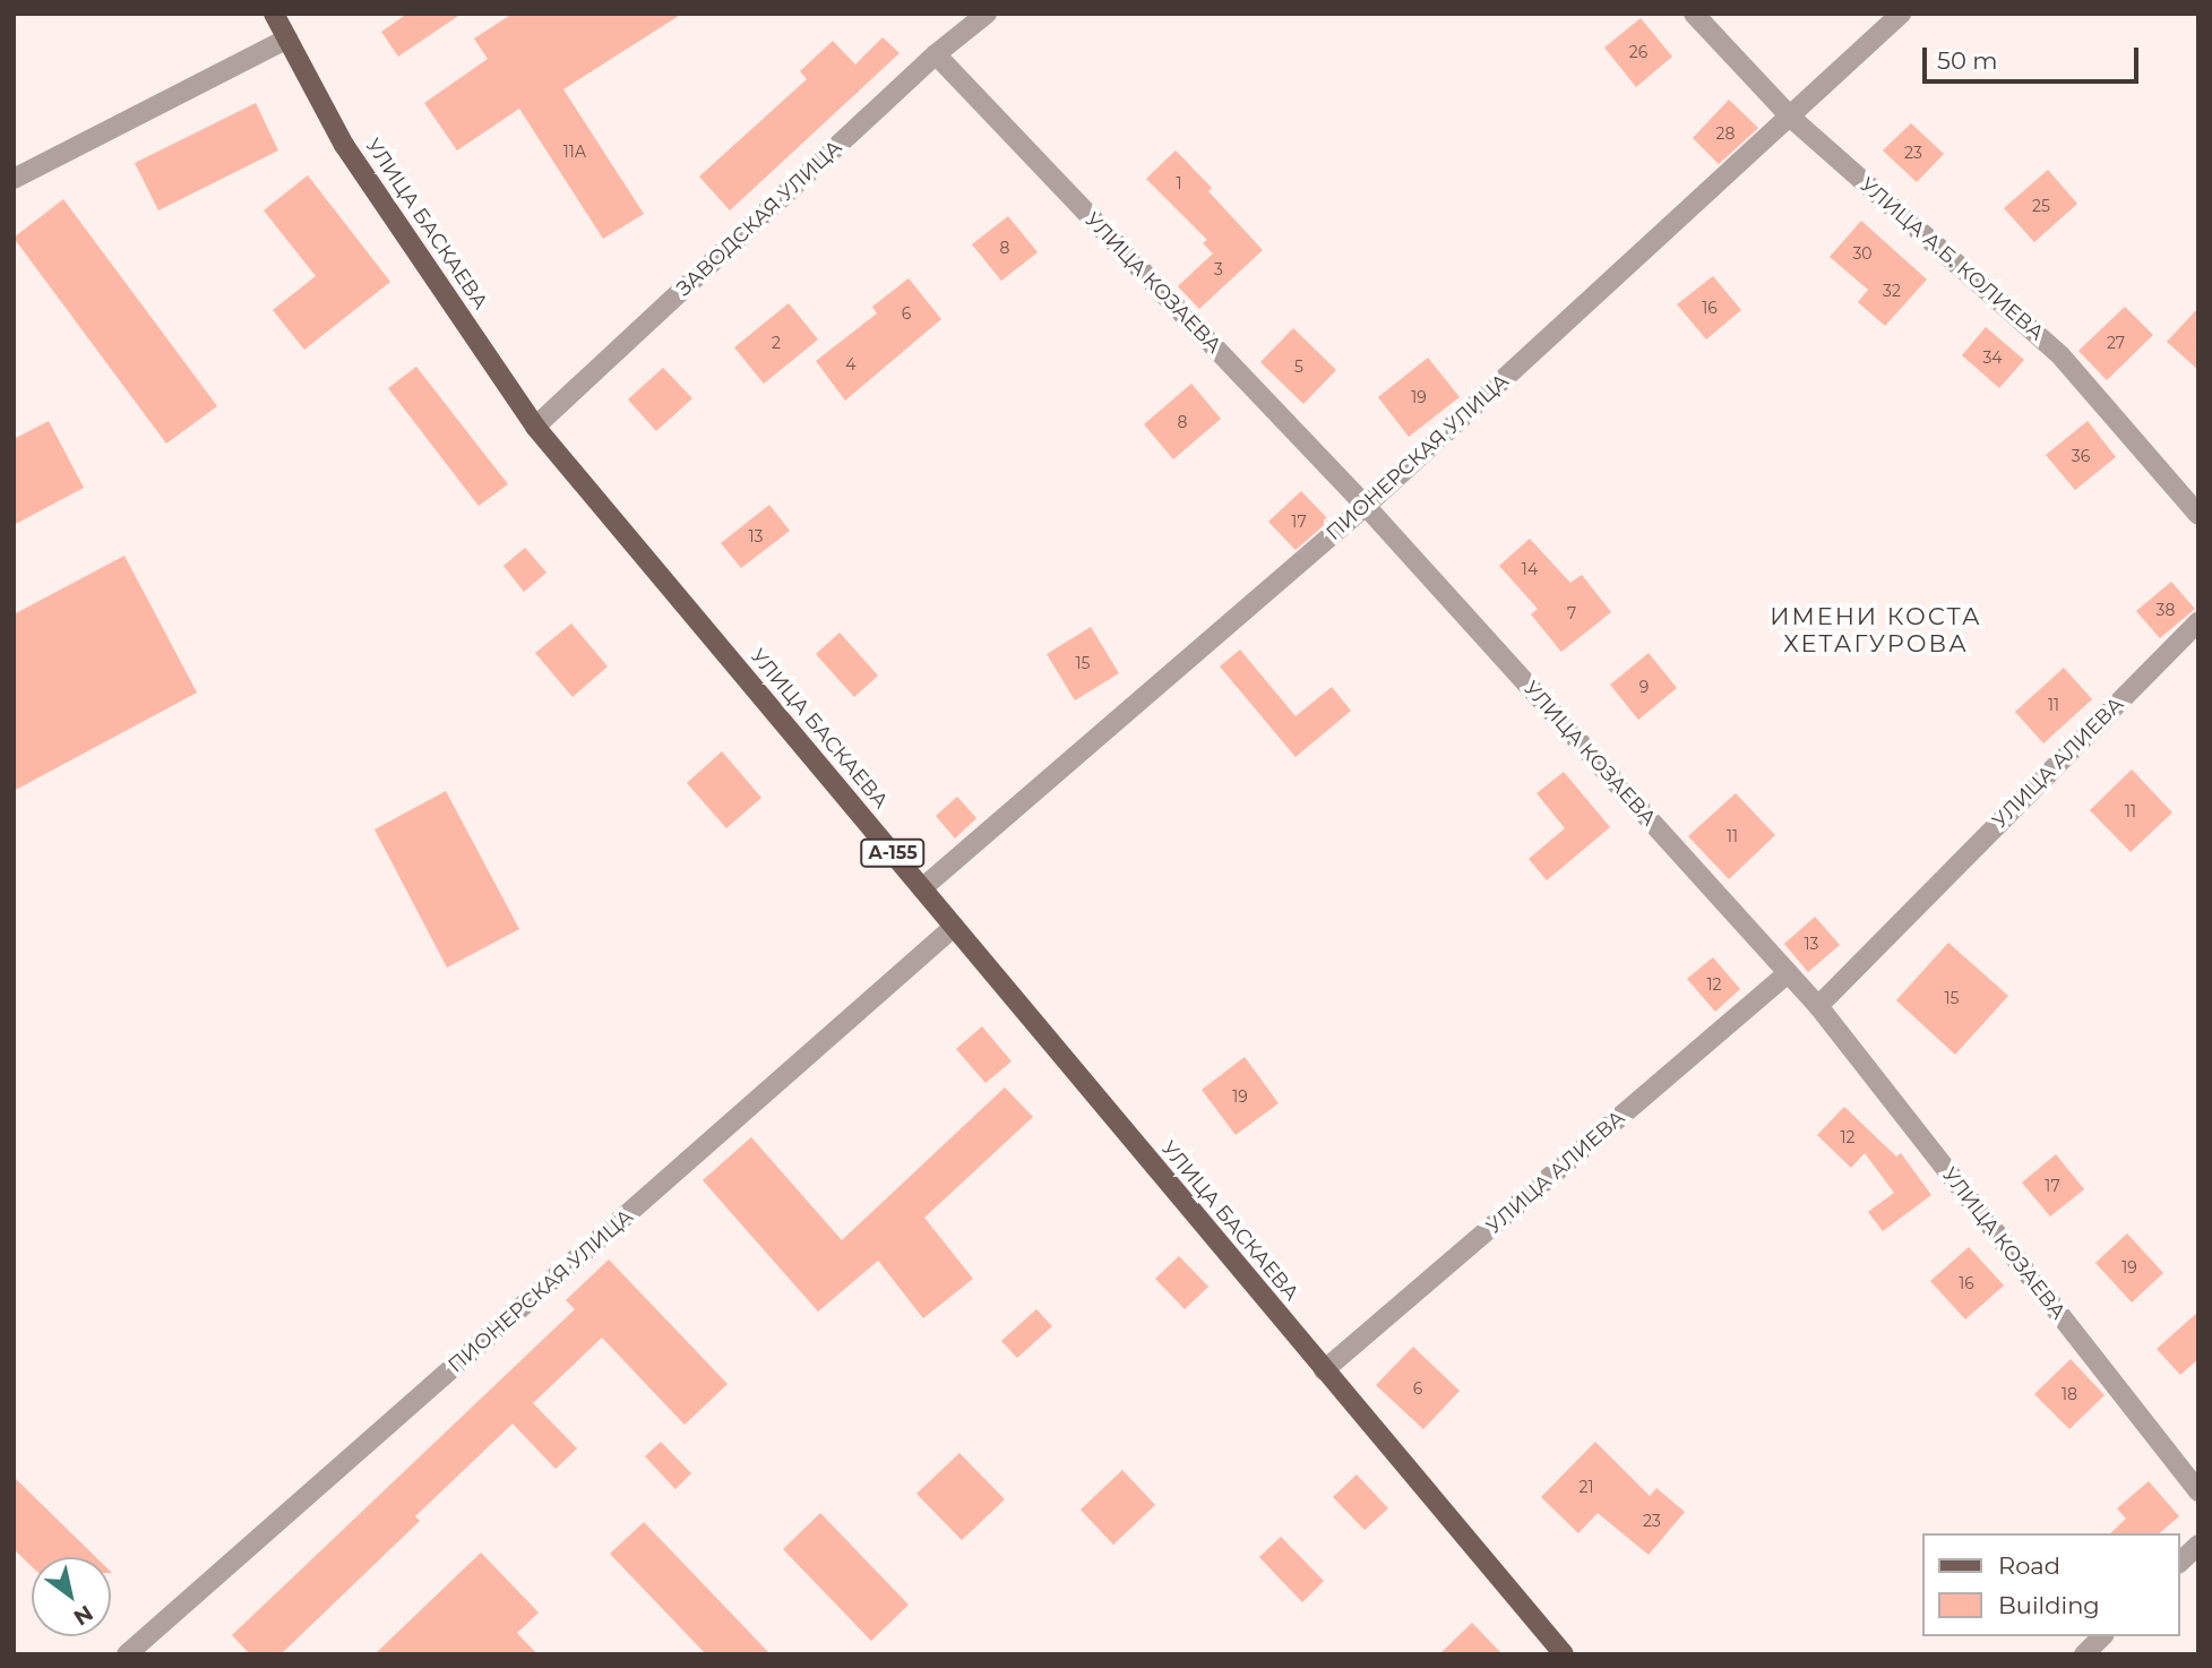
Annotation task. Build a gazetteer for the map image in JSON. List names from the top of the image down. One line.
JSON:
{"streets":{"main road":["УЛИЦА БАСКАЕВА","А-155"],"street":["ЗАВОДСКАЯ УЛИЦА","УЛИЦА А.Б. КОЛИЕВА","УЛИЦА КОЗАЕВА","ПИОНЕРСКАЯ УЛИЦА","УЛИЦА АЛИЕВА"]},"crossings":[["ЗАВОДСКАЯ УЛИЦА","УЛИЦА БАСКАЕВА"],["ЗАВОДСКАЯ УЛИЦА","УЛИЦА КОЗАЕВА"],["УЛИЦА БАСКАЕВА","ПИОНЕРСКАЯ УЛИЦА"],["УЛИЦА БАСКАЕВА","УЛИЦА АЛИЕВА"],["УЛИЦА А.Б. КОЛИЕВА","ПИОНЕРСКАЯ УЛИЦА"],["УЛИЦА КОЗАЕВА","ПИОНЕРСКАЯ УЛИЦА"],["УЛИЦА КОЗАЕВА","УЛИЦА АЛИЕВА"]],"districts":["ИМЕНИ КОСТА ХЕТАГУРОВА"],"house_numbers":["26","28","11А","23","1","25","8","30","3","32","16","6","2","27","34","4","5","19","8","36","17","13","14","38","7","15","9","11","11","11","13","12","15","19","12","17","19","16","6","18","21","23"],"legend":["Road","Building"],"scale_bar":"50 m","north":"bottom right"}
